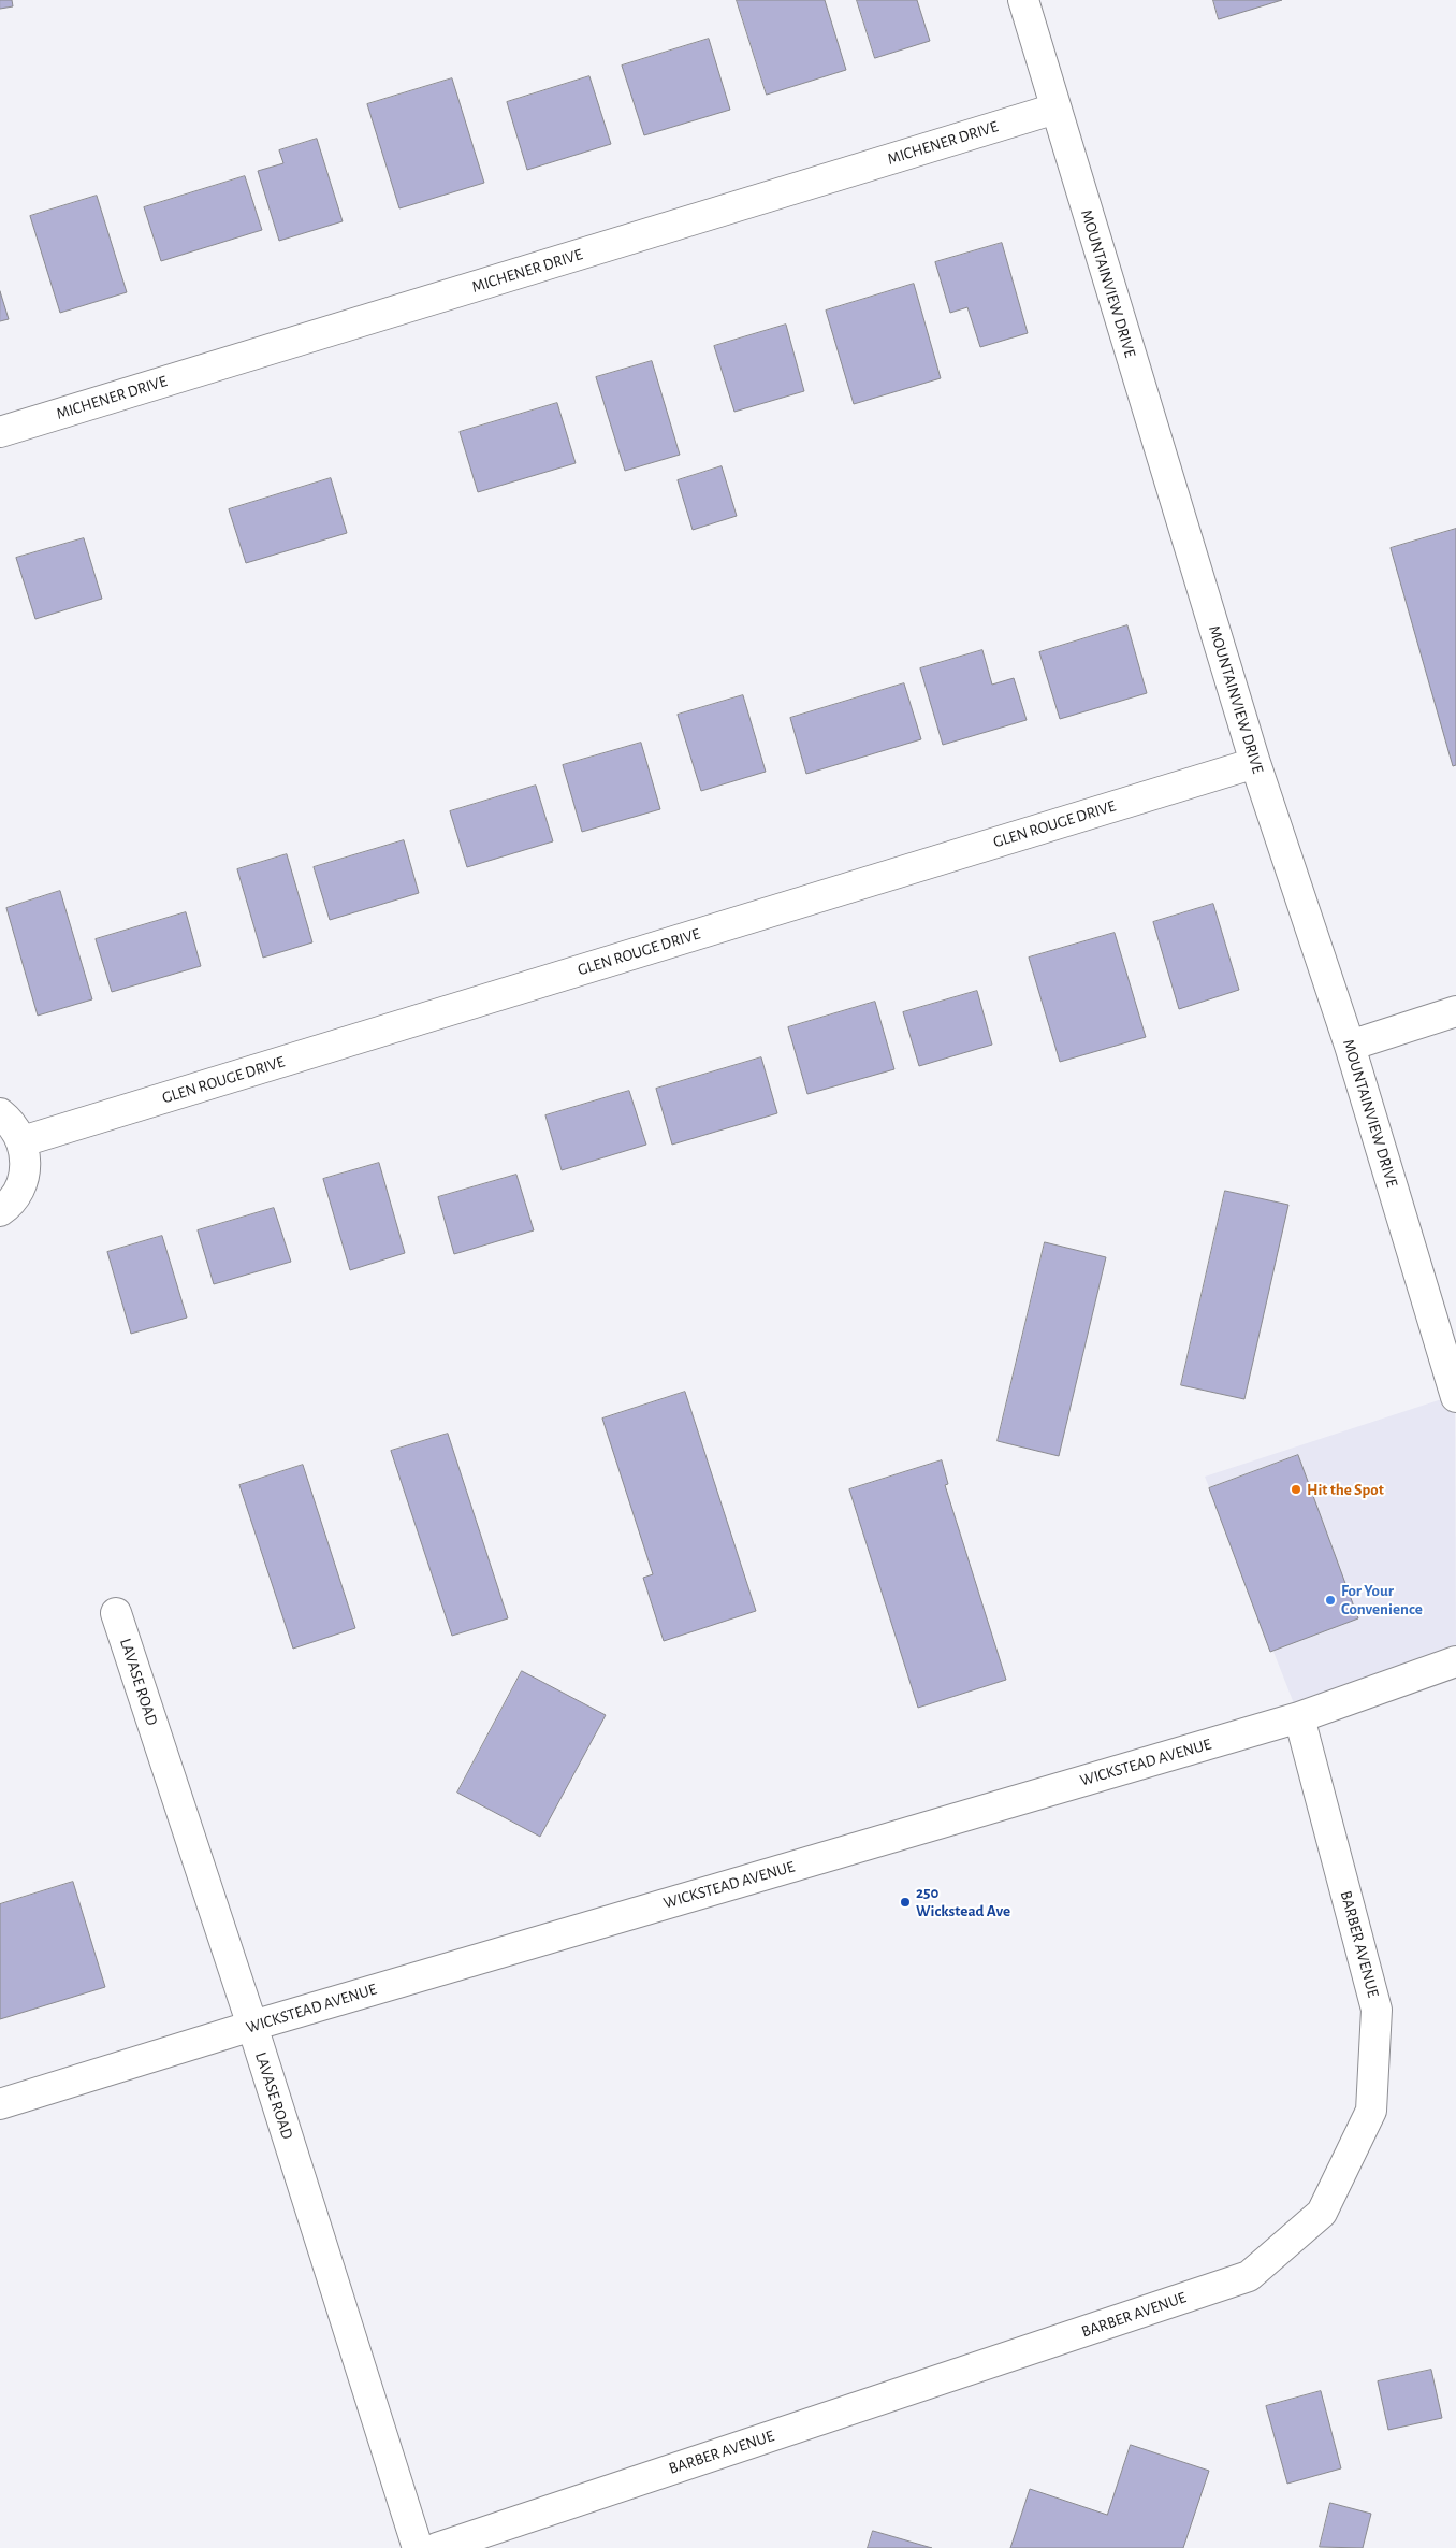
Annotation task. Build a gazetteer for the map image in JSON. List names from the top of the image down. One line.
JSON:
{"streets":{"street":["MICHENER DRIVE","MOUNTAINVIEW DRIVE","GLEN ROUGE DRIVE","LAVASE ROAD","WICKSTEAD AVENUE","BARBER AVENUE"]},"crossings":[["MICHENER DRIVE","MOUNTAINVIEW DRIVE"],["MOUNTAINVIEW DRIVE","GLEN ROUGE DRIVE"],["LAVASE ROAD","WICKSTEAD AVENUE"],["WICKSTEAD AVENUE","BARBER AVENUE"]],"places":["Hit the Spot","For Your Convenience","250 Wickstead Ave"]}
